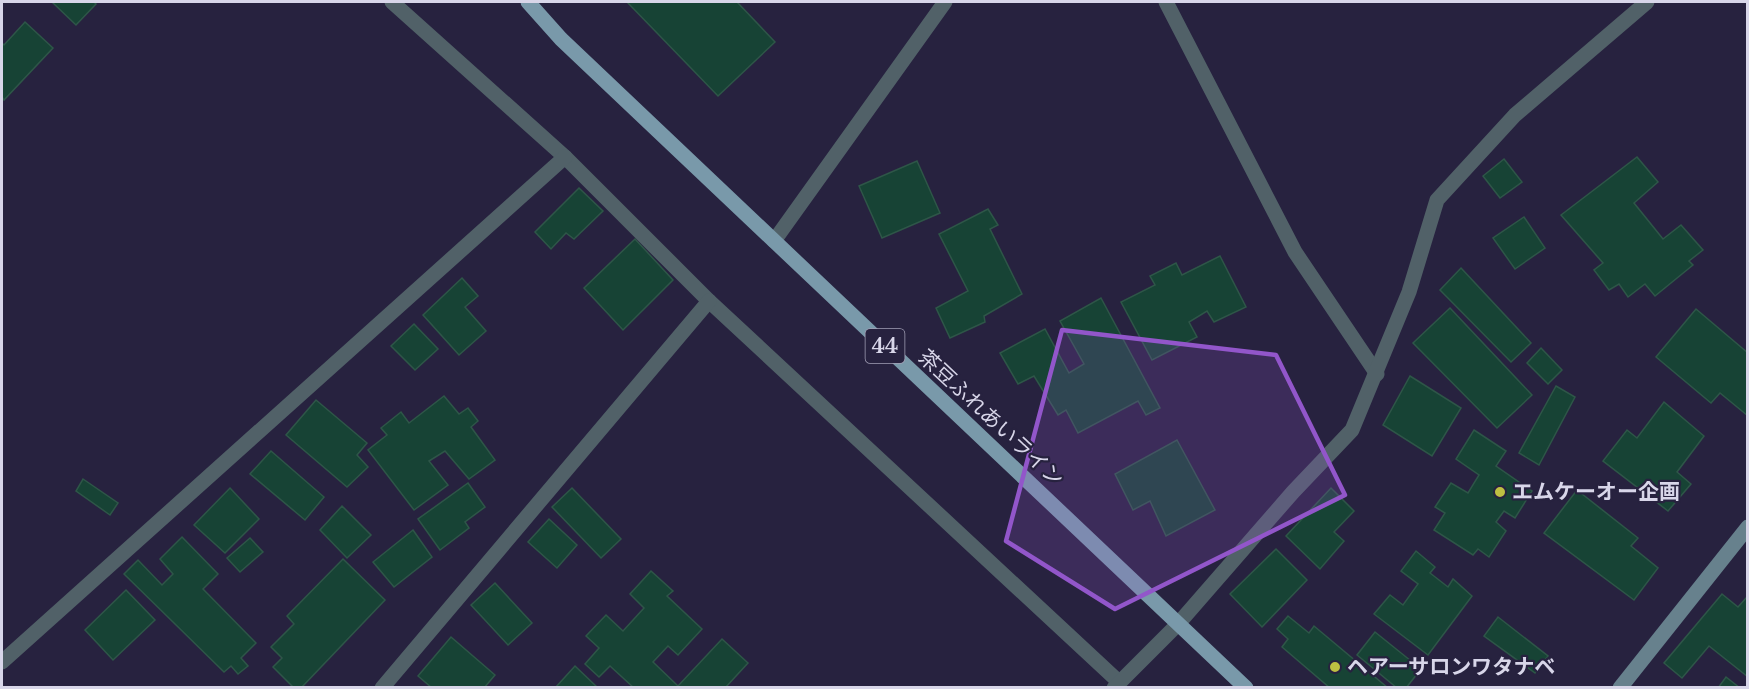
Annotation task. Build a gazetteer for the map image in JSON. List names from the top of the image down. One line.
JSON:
{"streets":{"main road":["44","茶豆ふれあいライン"]},"places":["エムケーオー企画","ヘアーサロンワタナベ"]}
